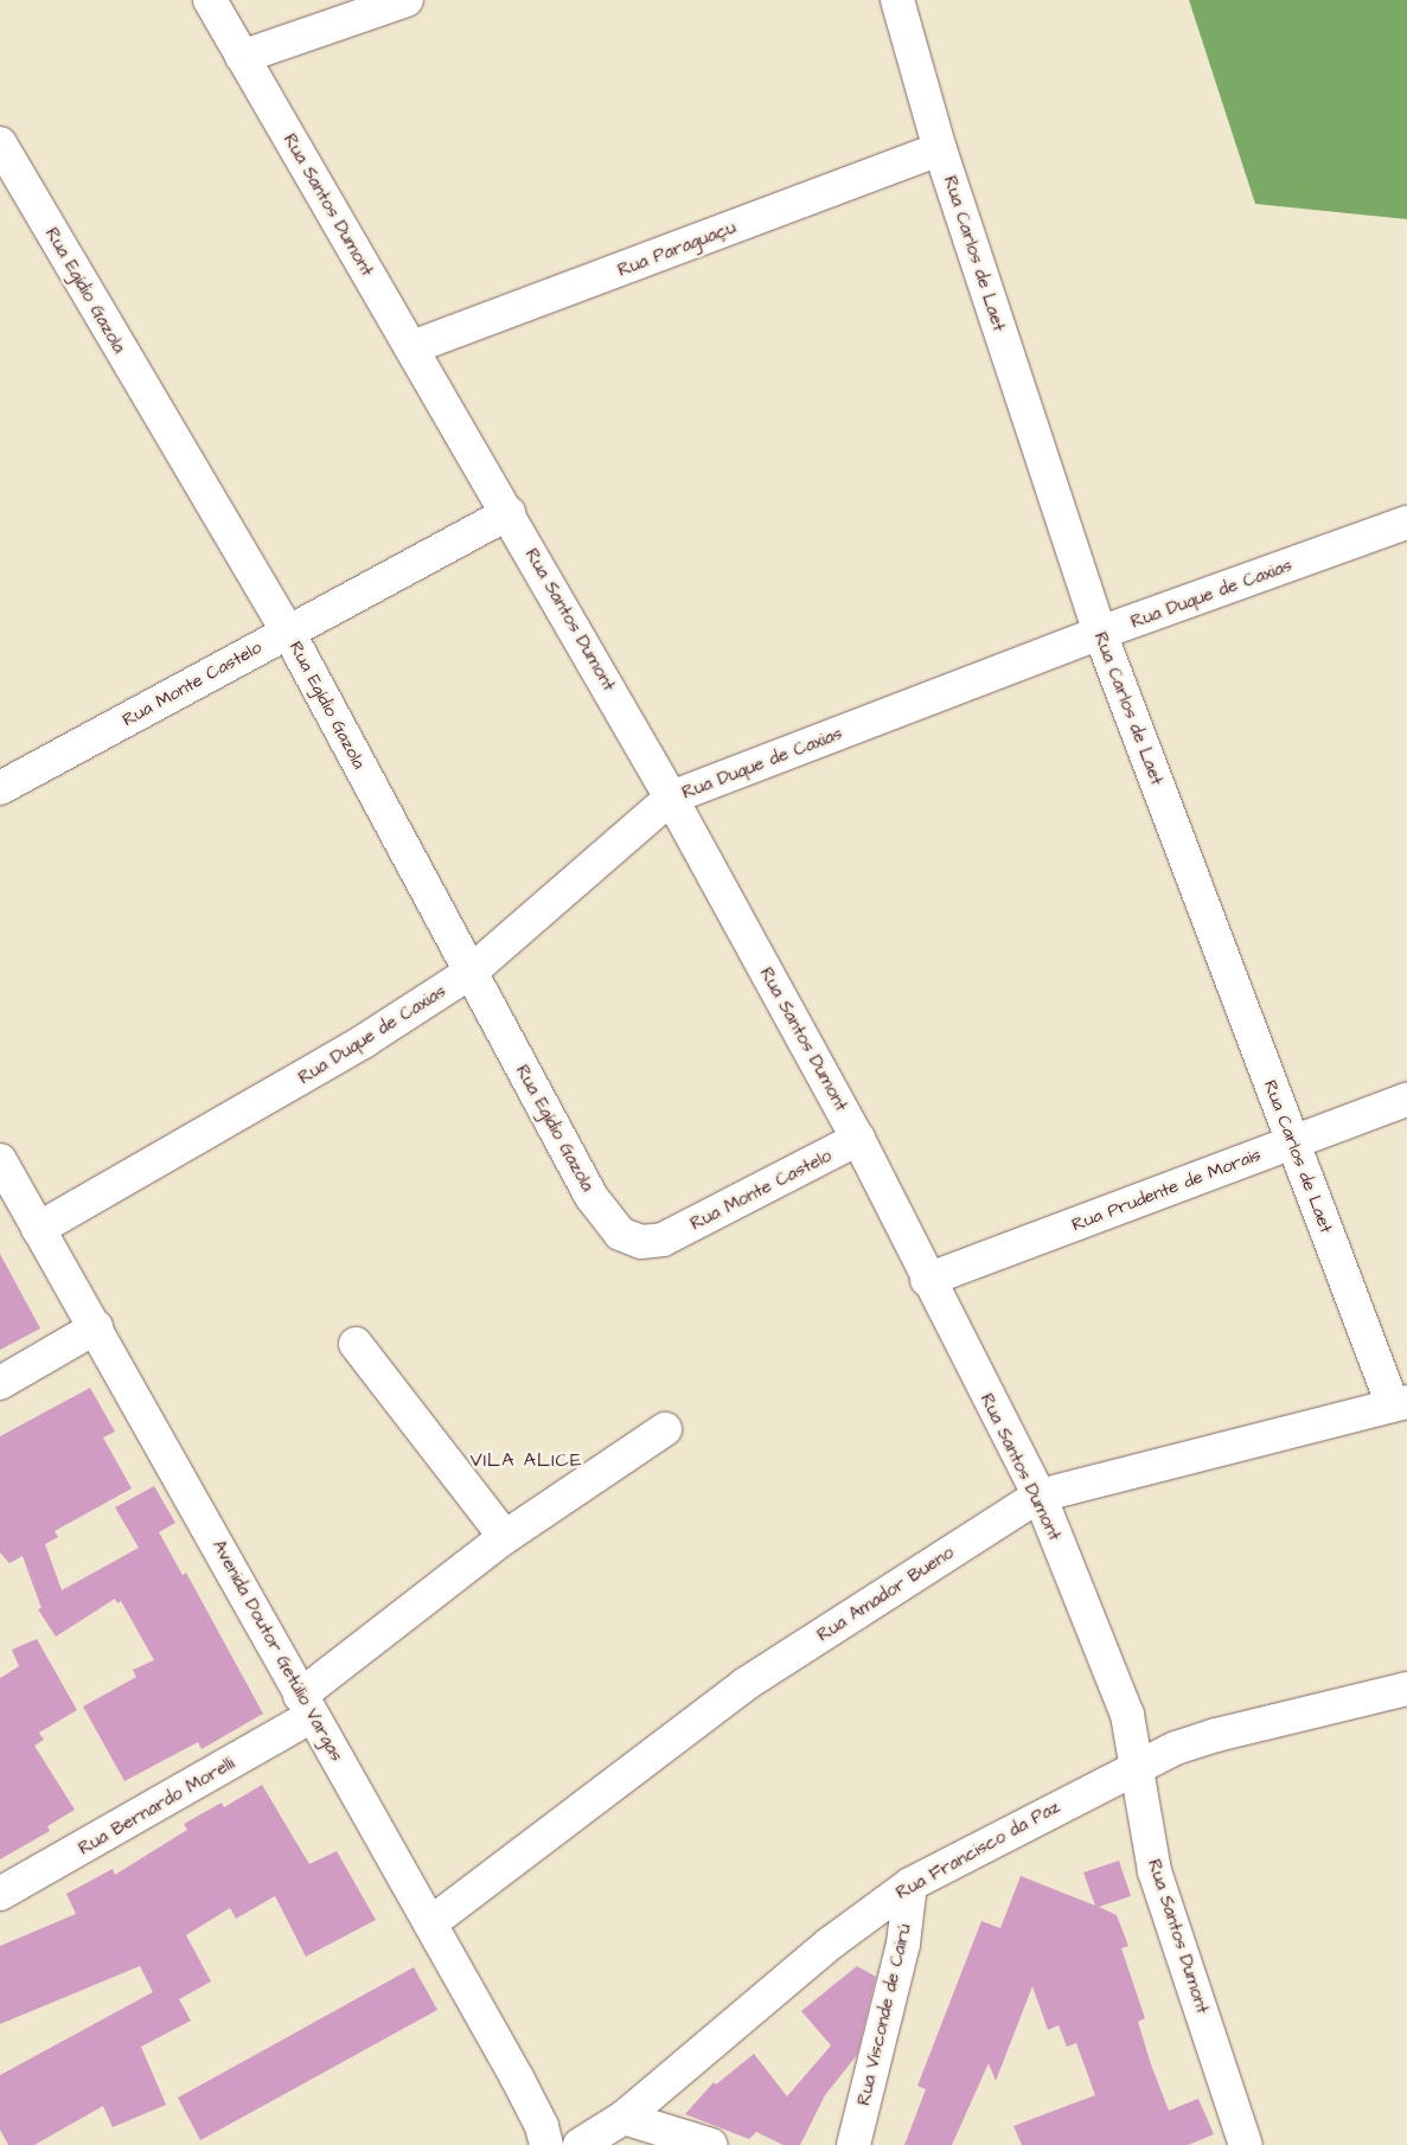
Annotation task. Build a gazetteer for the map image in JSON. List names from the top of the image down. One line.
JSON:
{"streets":{"street":["Rua Santos Dumont","Rua Paraguaçu","Rua Carlos de Laet","Rua Egídio Gazola","Rua Duque de Caxias","Rua Monte Castelo","Rua Prudente de Morais","Rua Amador Bueno","Avenida Doutor Getúlio Vargas","Rua Bernardo Morelli","Rua Francisco da Paz","Rua Visconde de Cairú"]},"crossings":[["Rua Santos Dumont","Rua Paraguaçu"],["Rua Santos Dumont","Rua Duque de Caxias"],["Rua Santos Dumont","Rua Monte Castelo"],["Rua Santos Dumont","Rua Prudente de Morais"],["Rua Santos Dumont","Rua Amador Bueno"],["Rua Santos Dumont","Rua Francisco da Paz"],["Rua Paraguaçu","Rua Carlos de Laet"],["Rua Carlos de Laet","Rua Duque de Caxias"],["Rua Carlos de Laet","Rua Prudente de Morais"],["Rua Carlos de Laet","Rua Amador Bueno"],["Rua Egídio Gazola","Rua Duque de Caxias"],["Rua Egídio Gazola","Rua Monte Castelo"],["Rua Duque de Caxias","Avenida Doutor Getúlio Vargas"],["Rua Amador Bueno","Avenida Doutor Getúlio Vargas"],["Avenida Doutor Getúlio Vargas","Rua Bernardo Morelli"],["Rua Francisco da Paz","Rua Visconde de Cairú"]],"districts":["VILA ALICE"]}
